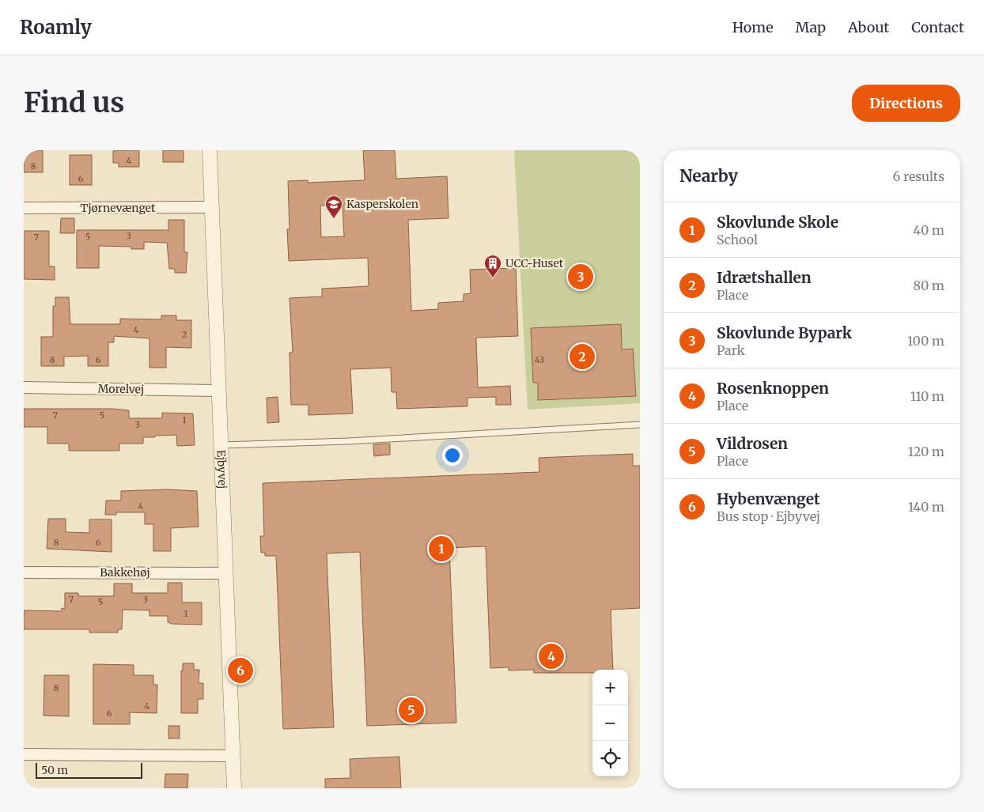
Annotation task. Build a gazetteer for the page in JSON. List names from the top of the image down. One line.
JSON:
{"streets":{"street":["Tjørnevænget","Morelvej","Ejbyvej","Bakkehøj"]},"crossings":[["Tjørnevænget","Ejbyvej"],["Morelvej","Ejbyvej"],["Ejbyvej","Bakkehøj"]],"places":{"school or university":["Kasperskolen"],"building":["UCC-Huset"]},"house_numbers":["4","8","6","3","5","7","4","2","8","6","43","7","5","1","3","4","8","6","7","3","5","1","8","4","6"],"scale_bar":"50 m","page":{"header":"Roamly","nav":["Home","Map","About","Contact"],"buttons":"Directions","title":"Find us","heading":["Nearby","6 results"],"list":[{"mark":"1","name":"Skovlunde Skole","note":"School","value":"40 m"},{"mark":"2","name":"Idrætshallen","note":"Place","value":"80 m"},{"mark":"3","name":"Skovlunde Bypark","note":"Park","value":"100 m"},{"mark":"4","name":"Rosenknoppen","note":"Place","value":"110 m"},{"mark":"5","name":"Vildrosen","note":"Place","value":"120 m"},{"mark":"6","name":"Hybenvænget","note":"Bus stop · Ejbyvej","value":"140 m"}],"pins":["3","2","1","4","6","5"],"map_buttons":["+","−"],"scale":"50 m"}}
